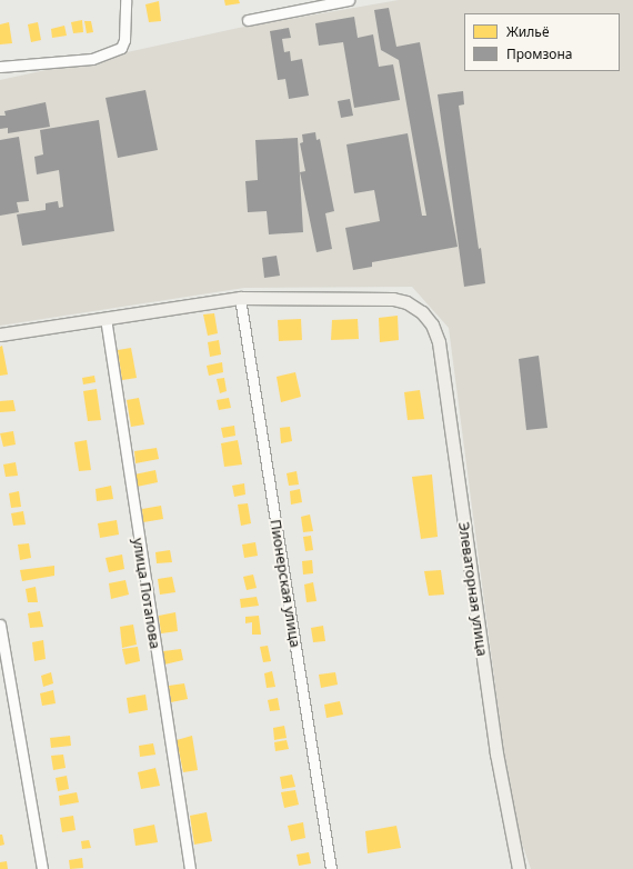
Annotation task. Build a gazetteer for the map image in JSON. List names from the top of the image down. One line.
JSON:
{"streets":{"main road":["Элеваторная улица"],"street":["Пионерская улица","улица Потапова"]},"crossings":[["Пионерская улица","Элеваторная улица"]],"legend":["Жильё","Промзона"]}
